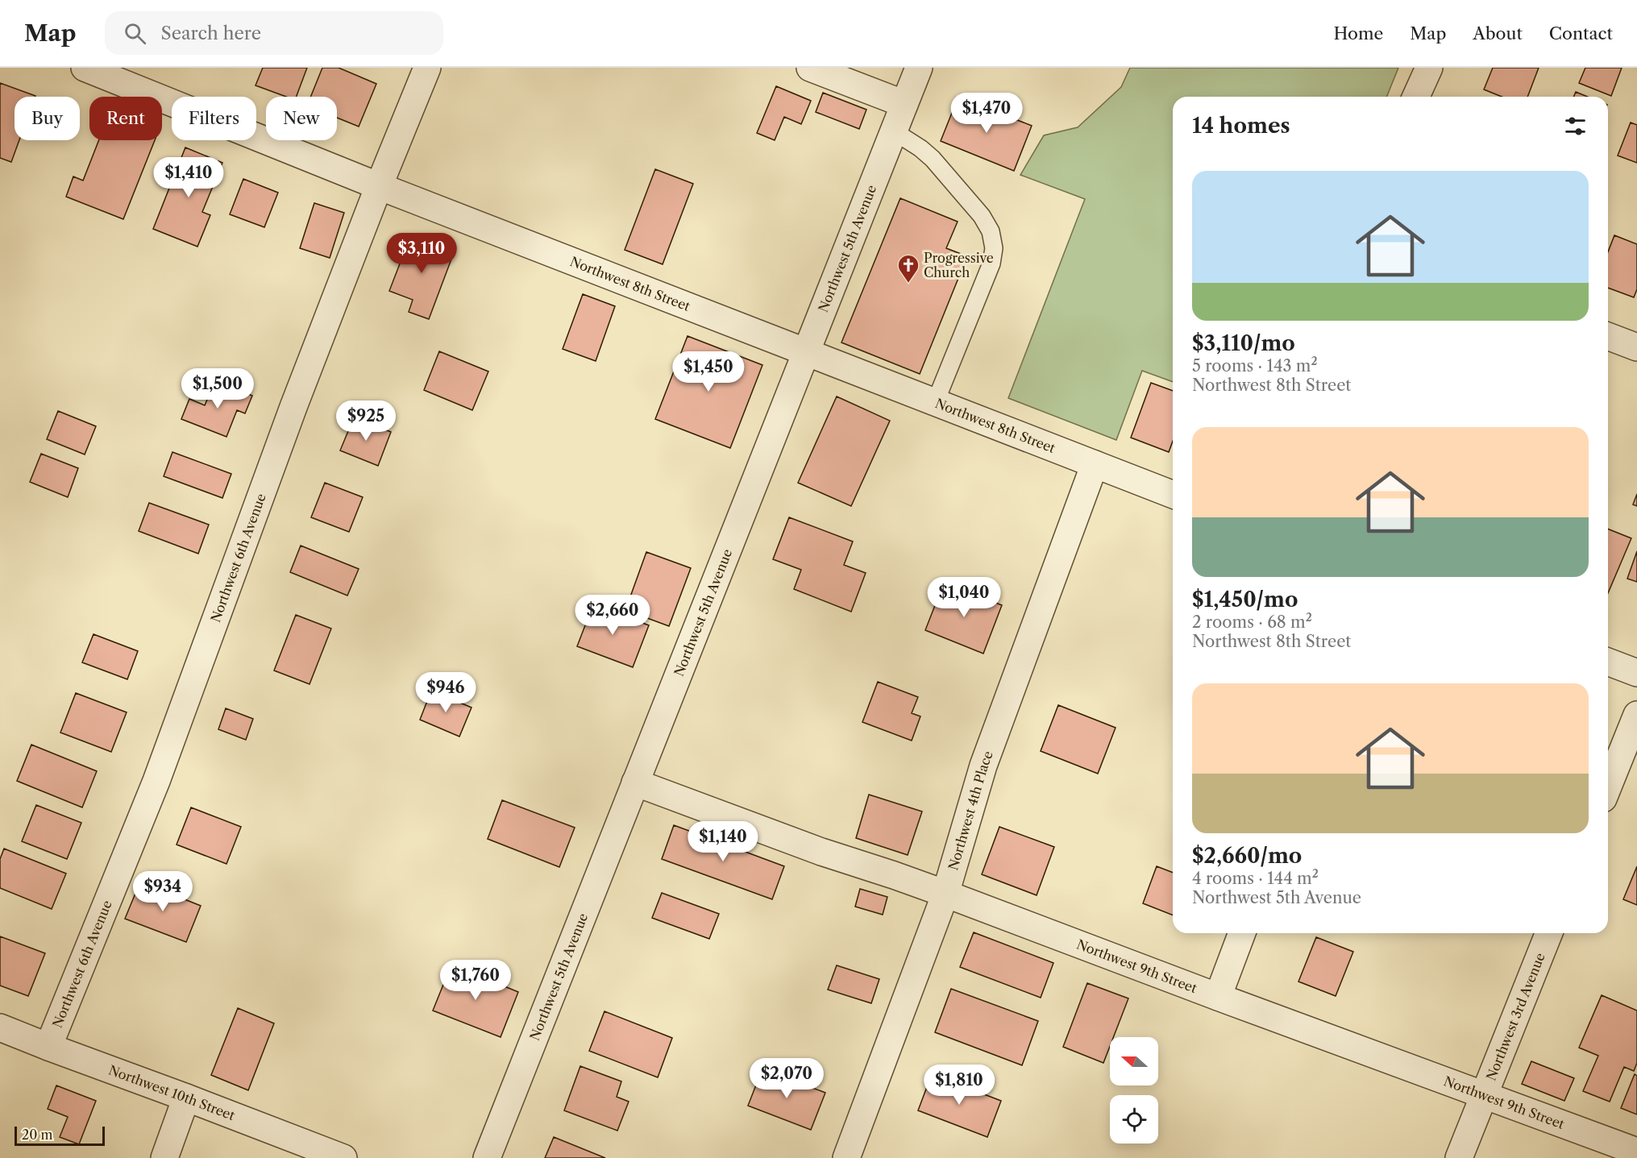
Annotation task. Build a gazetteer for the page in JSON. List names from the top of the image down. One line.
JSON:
{"streets":{"street":["Northwest 5th Avenue","Northwest 8th Street","Northwest 6th Avenue","Northwest 4th Place","Northwest 9th Street","Northwest 3rd Avenue","Northwest 10th Street"]},"crossings":[["Northwest 5th Avenue","Northwest 8th Street"],["Northwest 5th Avenue","Northwest 9th Street"],["Northwest 8th Street","Northwest 6th Avenue"],["Northwest 8th Street","Northwest 4th Place"],["Northwest 6th Avenue","Northwest 10th Street"],["Northwest 4th Place","Northwest 9th Street"],["Northwest 9th Street","Northwest 3rd Avenue"]],"places":{"church":["Progressive Church"]},"scale_bar":"20 m","north":"left","page":{"header":"Map","search":"Search here","nav":["Home","Map","About","Contact"],"price":["$1,470","$1,410","$3,110","$1,450","$1,500","$925","$1,040","$2,660","$946","$1,140","$934","$1,760","$2,070","$1,810"],"chip":["Buy","Rent","Filters","New"],"heading":"14 homes","list":[{"name":"$3,110/mo","note":"5 rooms · 143 m² · Northwest 8th Street"},{"name":"$1,450/mo","note":"2 rooms · 68 m² · Northwest 8th Street"},{"name":"$2,660/mo","note":"4 rooms · 144 m² · Northwest 5th Avenue"}],"scale":"20 m"}}
